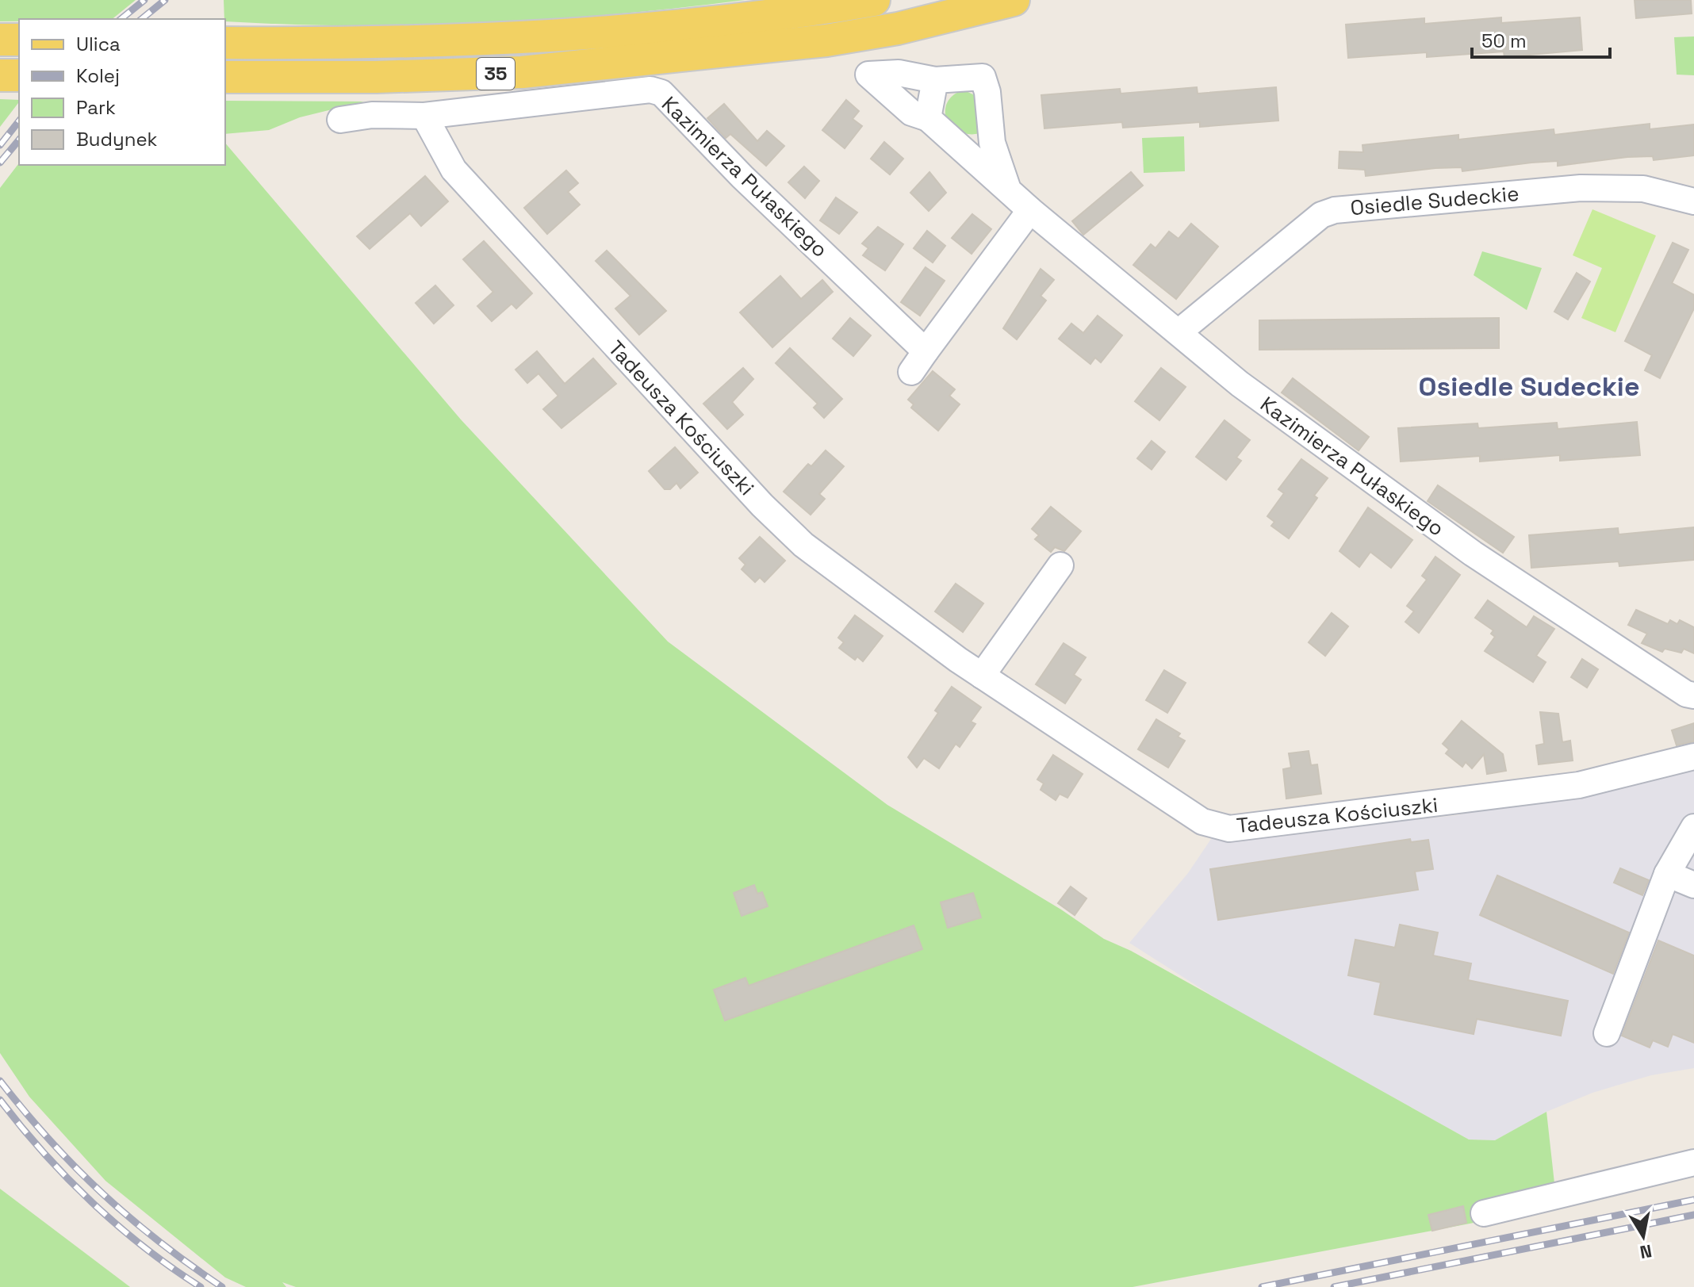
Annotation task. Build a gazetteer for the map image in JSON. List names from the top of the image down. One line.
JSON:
{"streets":{"main road":["35"],"street":["Kazimierza Pułaskiego","Osiedle Sudeckie","Tadeusza Kościuszki"]},"crossings":[["Kazimierza Pułaskiego","Osiedle Sudeckie"],["Kazimierza Pułaskiego","Tadeusza Kościuszki"]],"districts":["Osiedle Sudeckie"],"legend":["Ulica","Kolej","Park","Budynek"],"scale_bar":"50 m","north":"bottom"}
